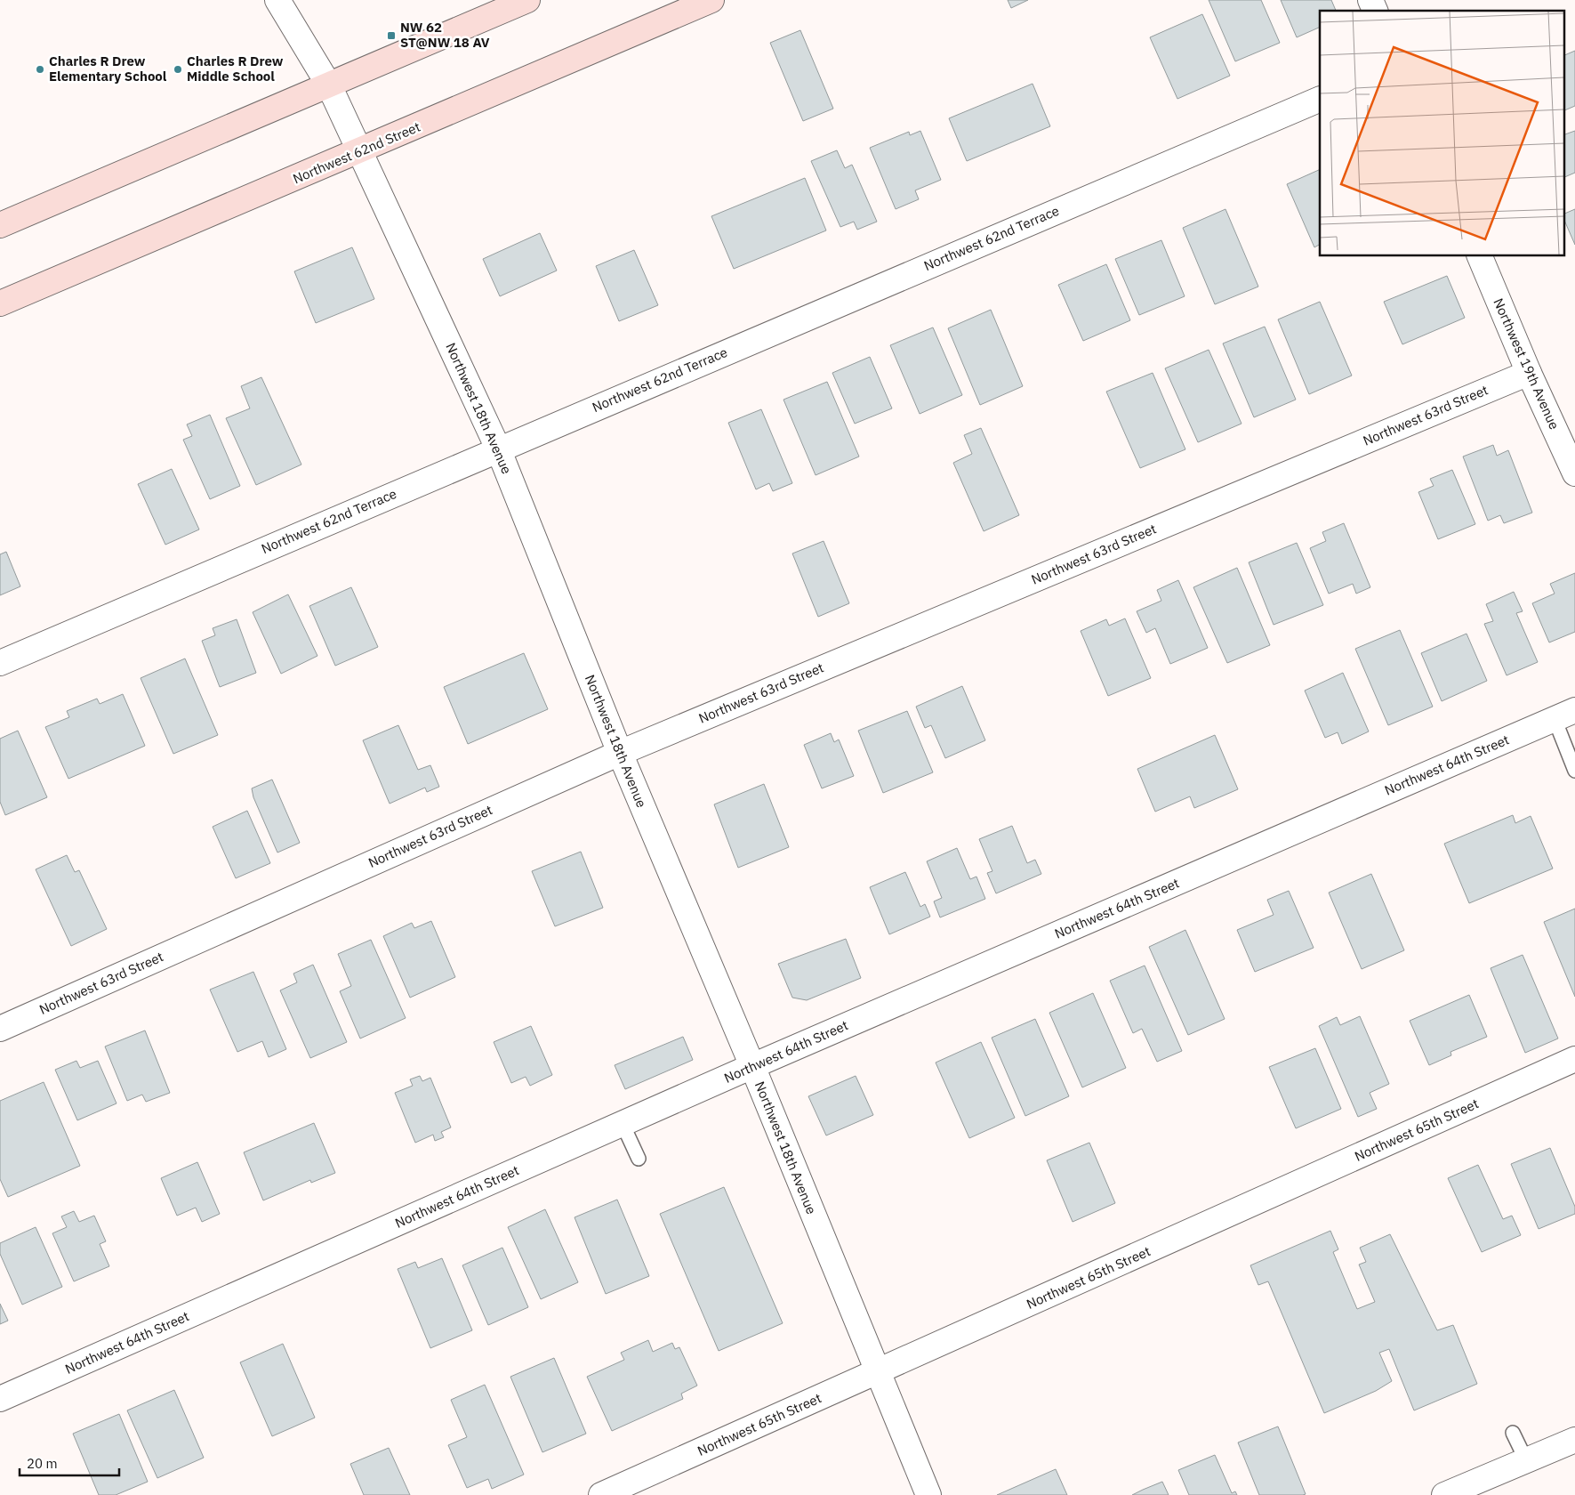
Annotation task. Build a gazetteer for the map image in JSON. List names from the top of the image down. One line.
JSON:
{"streets":{"main road":["Northwest 62nd Street"],"street":["Northwest 62nd Terrace","Northwest 19th Avenue","Northwest 18th Avenue","Northwest 63rd Street","Northwest 64th Street","Northwest 65th Street"]},"crossings":[["Northwest 62nd Street","Northwest 18th Avenue"],["Northwest 62nd Terrace","Northwest 18th Avenue"],["Northwest 19th Avenue","Northwest 63rd Street"],["Northwest 18th Avenue","Northwest 63rd Street"],["Northwest 18th Avenue","Northwest 64th Street"],["Northwest 18th Avenue","Northwest 65th Street"]],"places":{"transit":["NW 62 ST@NW 18 AV"],"other":["Charles R Drew Elementary School","Charles R Drew Middle School"]},"scale_bar":"20 m"}
